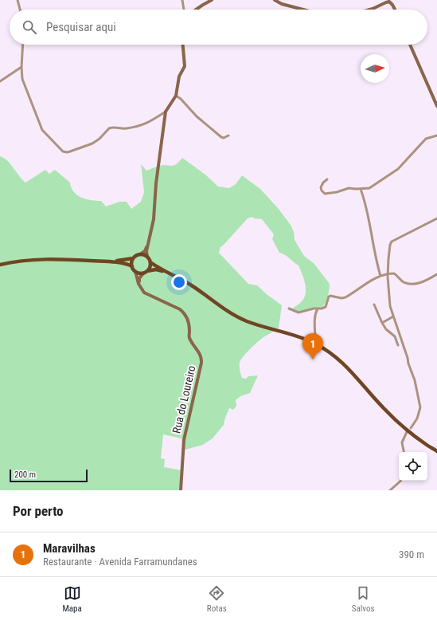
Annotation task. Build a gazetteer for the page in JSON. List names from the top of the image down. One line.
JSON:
{"streets":{"street":["Rua do Loureiro"]},"scale_bar":"200 m","north":"right","page":{"search":"Pesquisar aqui","pins":"1","scale":"200 m","heading":"Por perto","list":[{"mark":"1","name":"Maravilhas","note":"Restaurante · Avenida Farramundanes","value":"390 m"}],"nav":["Mapa","Rotas","Salvos"]}}
